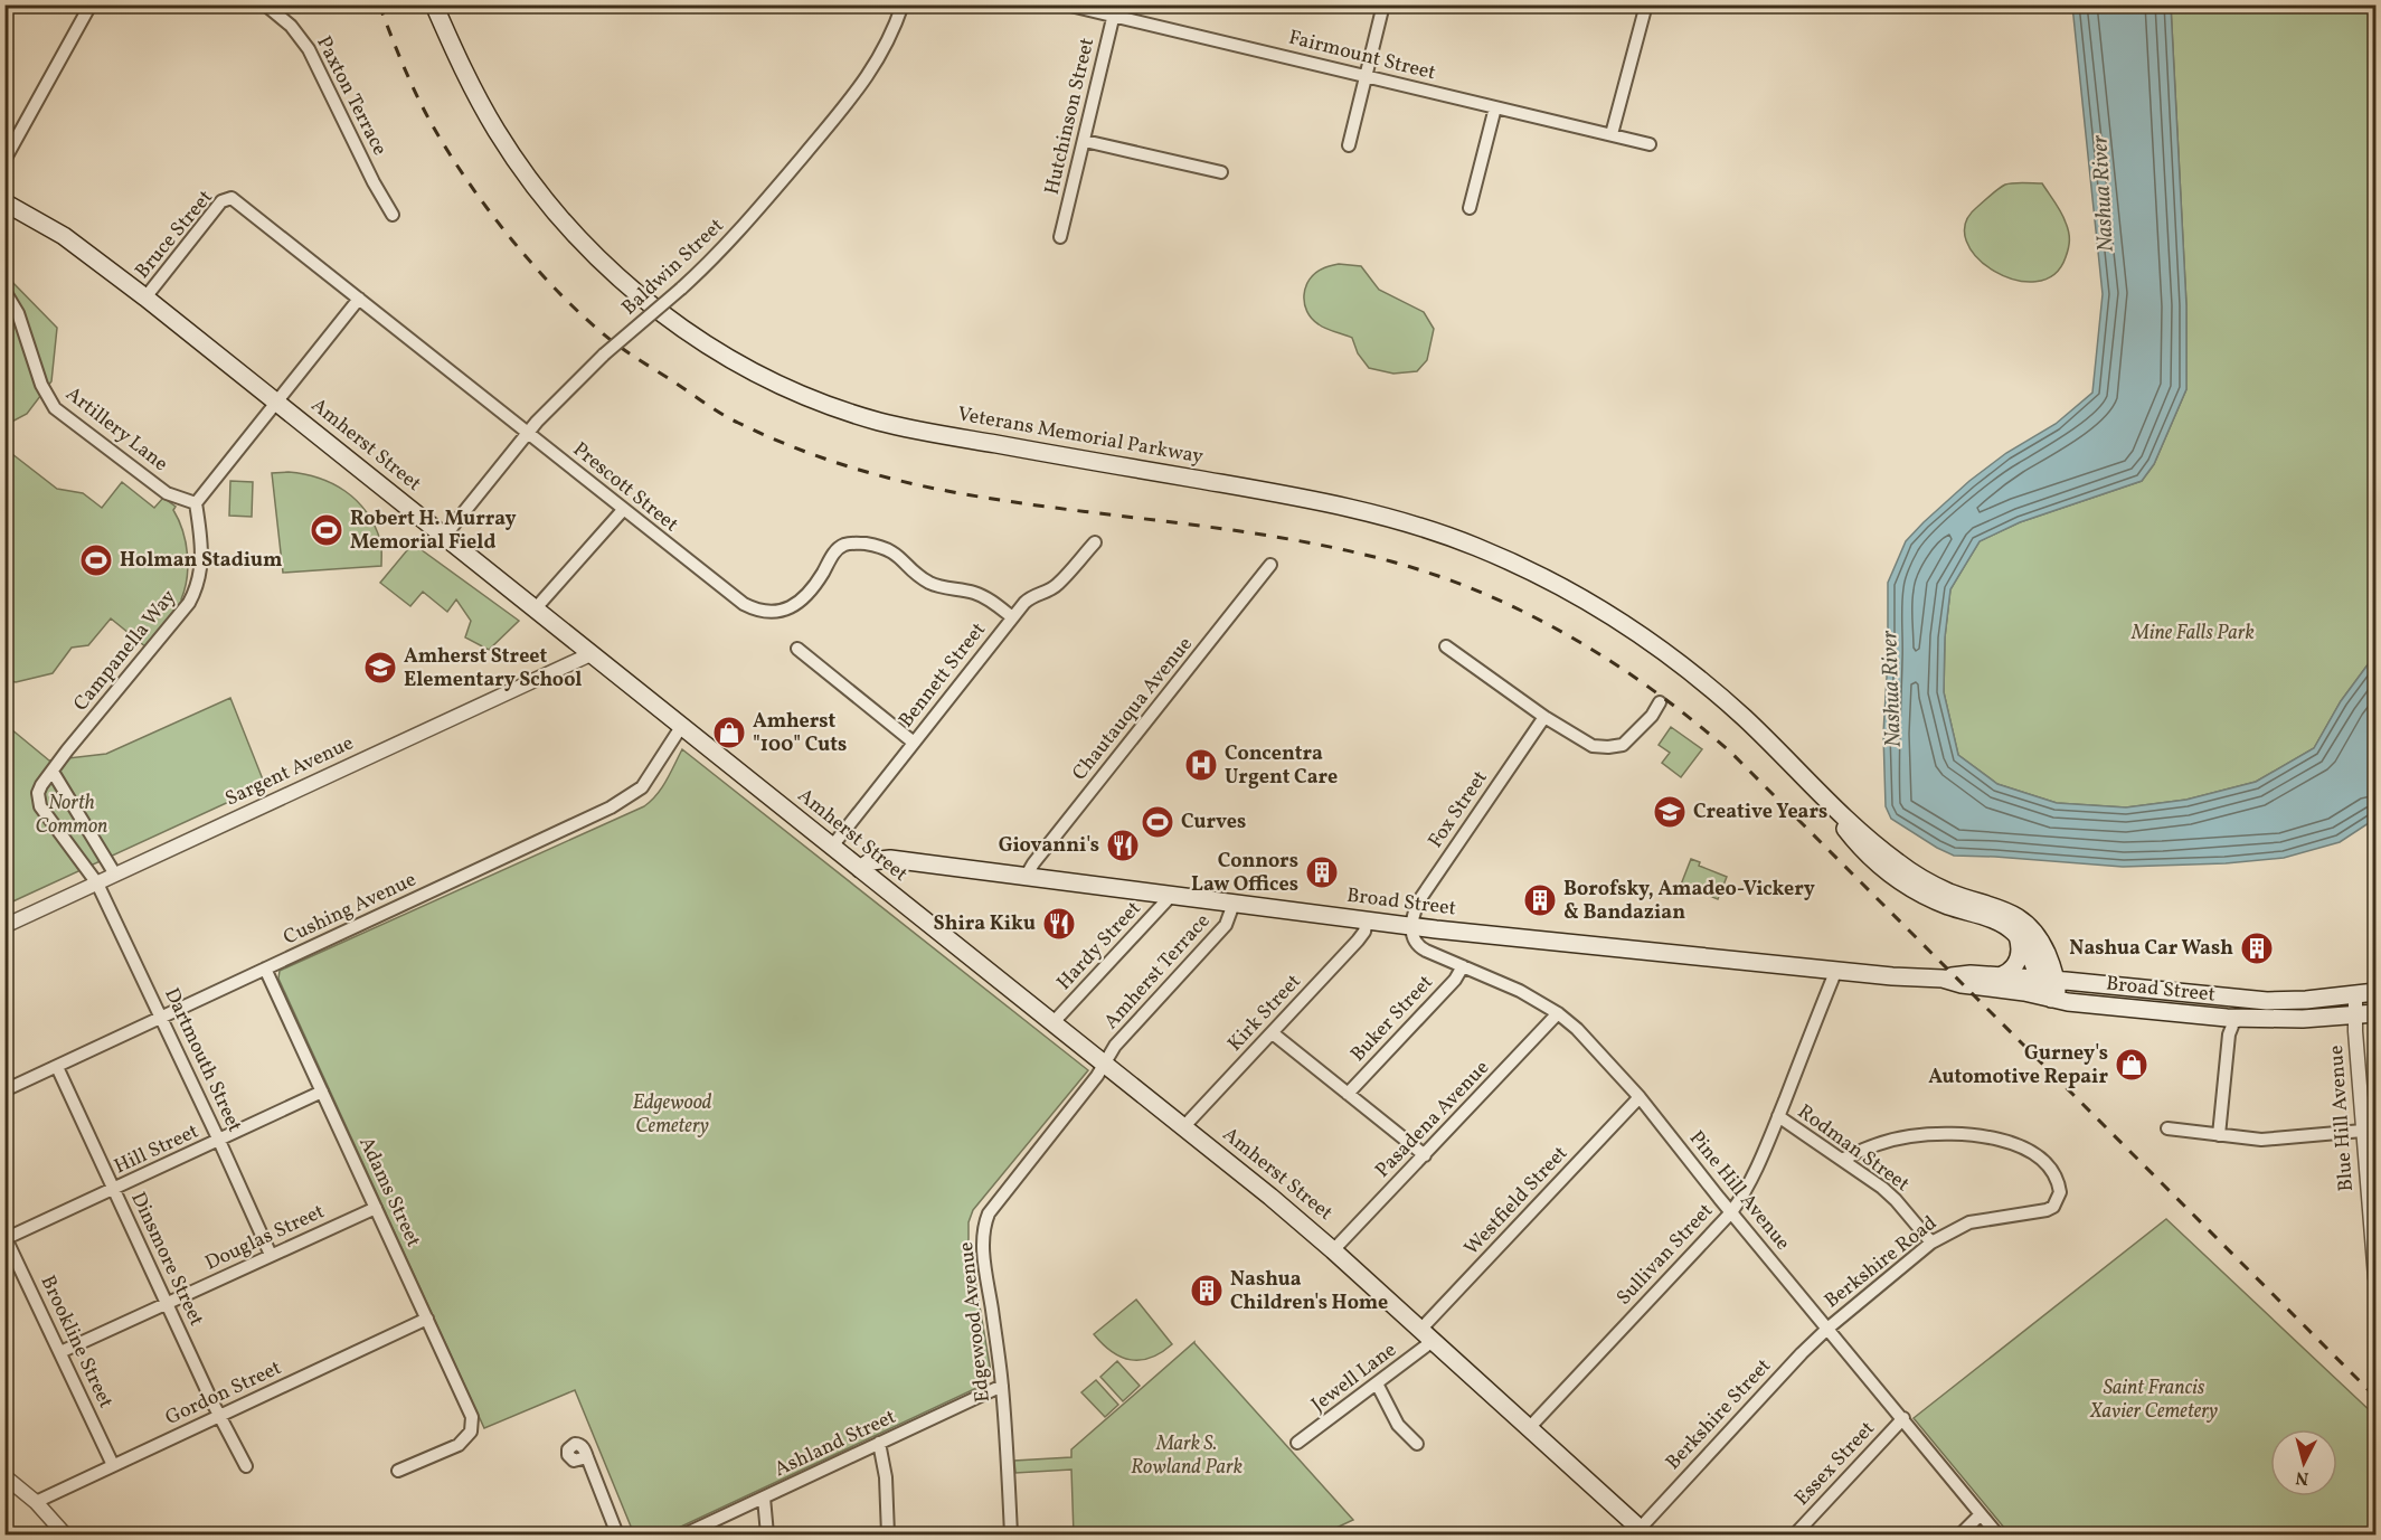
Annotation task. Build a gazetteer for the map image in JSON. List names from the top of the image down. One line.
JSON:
{"streets":{"main road":["Veterans Memorial Parkway","Amherst Street","Broad Street"],"street":["Fairmount Street","Paxton Terrace","Hutchinson Street","Bruce Street","Baldwin Street","Artillery Lane","Prescott Street","Campanella Way","Bennett Street","Chautauqua Avenue","Sargent Avenue","Fox Street","Cushing Avenue","Hardy Street","Amherst Terrace","Kirk Street","Buker Street","Dartmouth Street","Blue Hill Avenue","Pasadena Avenue","Rodman Street","Hill Street","Pine Hill Avenue","Adams Street","Westfield Street","Douglas Street","Sullivan Street","Dinsmore Street","Berkshire Road","Edgewood Avenue","Brookline Street","Jewell Lane","Gordon Street","Berkshire Street","Ashland Street","Essex Street"]},"crossings":[["Fairmount Street","Hutchinson Street"],["Bruce Street","Amherst Street"],["Bruce Street","Prescott Street"],["Baldwin Street","Amherst Street"],["Baldwin Street","Prescott Street"],["Artillery Lane","Campanella Way"],["Veterans Memorial Parkway","Broad Street"],["Amherst Street","Bennett Street"],["Amherst Street","Sargent Avenue"],["Amherst Street","Broad Street"],["Amherst Street","Cushing Avenue"],["Amherst Street","Hardy Street"],["Amherst Street","Amherst Terrace"],["Amherst Street","Kirk Street"],["Amherst Street","Pasadena Avenue"],["Amherst Street","Westfield Street"],["Amherst Street","Sullivan Street"],["Amherst Street","Edgewood Avenue"],["Amherst Street","Jewell Lane"],["Amherst Street","Berkshire Street"],["Prescott Street","Bennett Street"],["Campanella Way","Sargent Avenue"],["Campanella Way","Dartmouth Street"],["Chautauqua Avenue","Broad Street"],["Sargent Avenue","Dartmouth Street"],["Fox Street","Broad Street"],["Fox Street","Pine Hill Avenue"],["Broad Street","Hardy Street"],["Broad Street","Amherst Terrace"],["Broad Street","Kirk Street"],["Broad Street","Blue Hill Avenue"],["Broad Street","Pine Hill Avenue"],["Broad Street","Sullivan Street"],["Cushing Avenue","Dartmouth Street"],["Cushing Avenue","Adams Street"],["Cushing Avenue","Dinsmore Street"],["Amherst Terrace","Edgewood Avenue"],["Buker Street","Pine Hill Avenue"],["Dartmouth Street","Hill Street"],["Dartmouth Street","Douglas Street"],["Pasadena Avenue","Pine Hill Avenue"],["Rodman Street","Sullivan Street"],["Rodman Street","Berkshire Road"],["Hill Street","Adams Street"],["Hill Street","Dinsmore Street"],["Hill Street","Brookline Street"],["Pine Hill Avenue","Westfield Street"],["Pine Hill Avenue","Sullivan Street"],["Pine Hill Avenue","Berkshire Road"],["Pine Hill Avenue","Berkshire Street"],["Pine Hill Avenue","Essex Street"],["Adams Street","Douglas Street"],["Adams Street","Gordon Street"],["Westfield Street","Jewell Lane"],["Douglas Street","Dinsmore Street"],["Douglas Street","Brookline Street"],["Dinsmore Street","Gordon Street"],["Berkshire Road","Berkshire Street"],["Edgewood Avenue","Ashland Street"],["Brookline Street","Gordon Street"]],"water":["Nashua River"],"parks":["Mine Falls Park","North Common","Edgewood Cemetery","Saint Francis Xavier Cemetery","Mark S. Rowland Park"],"places":{"sports":["Robert H. Murray Memorial Field","Holman Stadium","Curves"],"school or university":["Amherst Street Elementary School","Creative Years"],"shop":["Amherst \"100\" Cuts","Gurney's Automotive Repair"],"hospital":["Concentra Urgent Care"],"restaurant":["Giovanni's","Shira Kiku"],"building":["Connors Law Offices","Borofsky, Amadeo-Vickery & Bandazian","Nashua Car Wash","Nashua Children's Home"]},"north":"bottom"}
